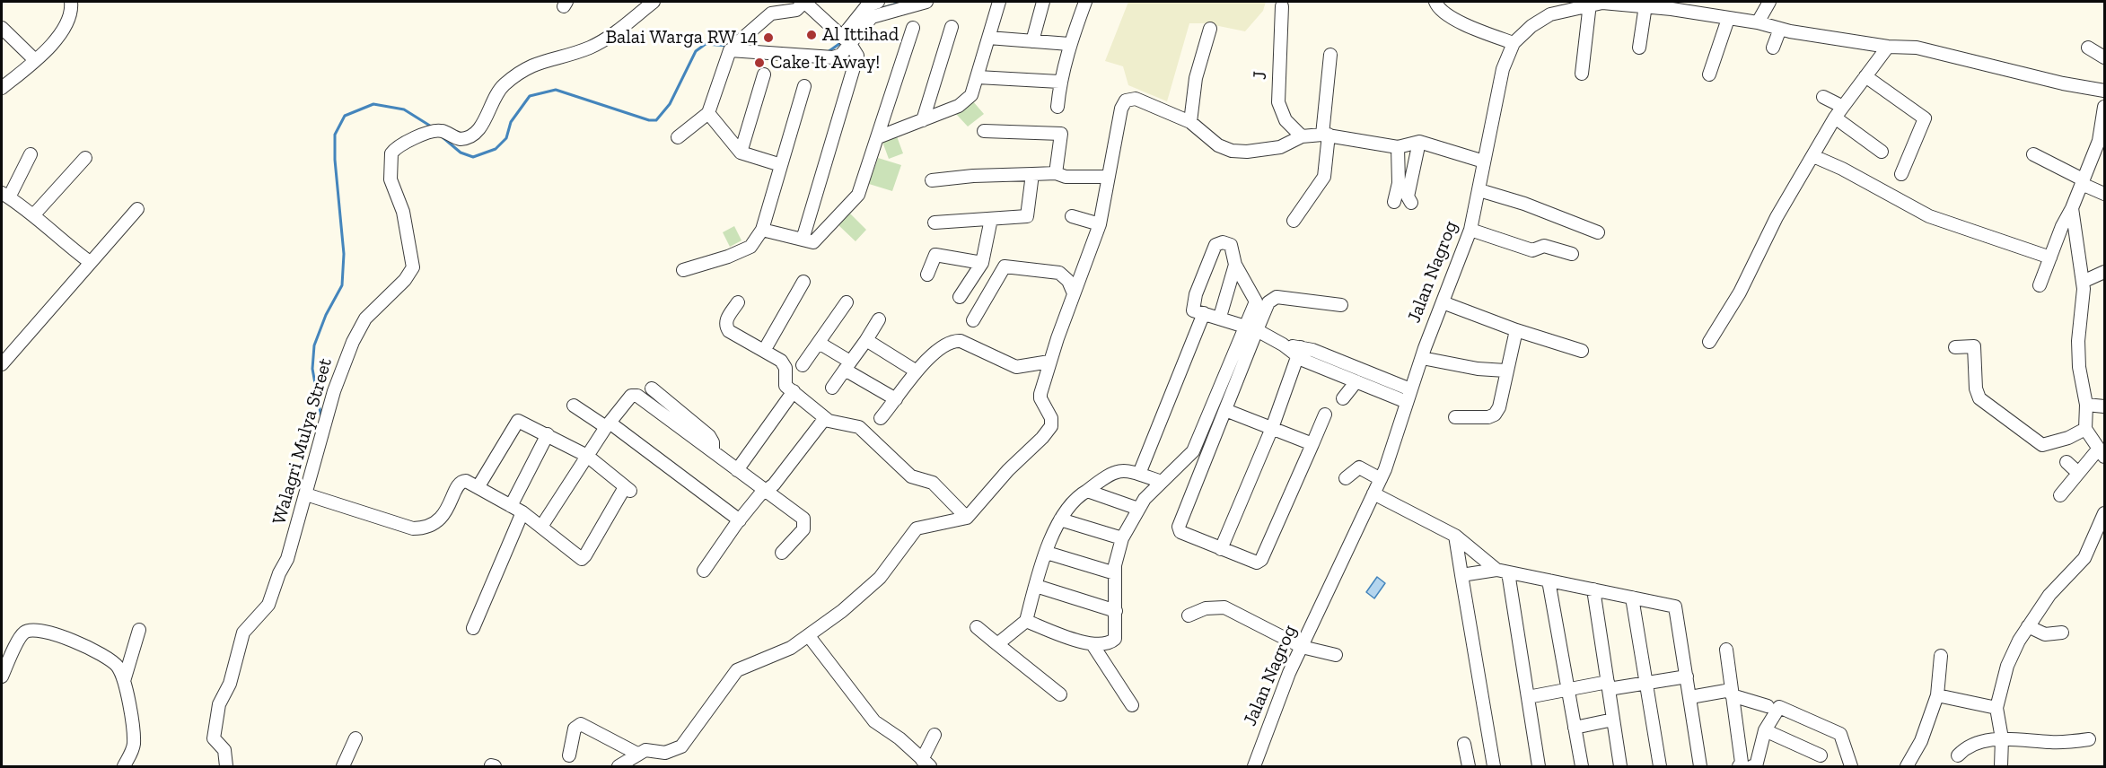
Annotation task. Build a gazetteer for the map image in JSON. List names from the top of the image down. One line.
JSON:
{"streets":{"street":["J","Jalan Nagrog","Walagri Mulya Street"]},"places":["Al Ittihad","Balai Warga RW 14","Cake It Away!"]}
